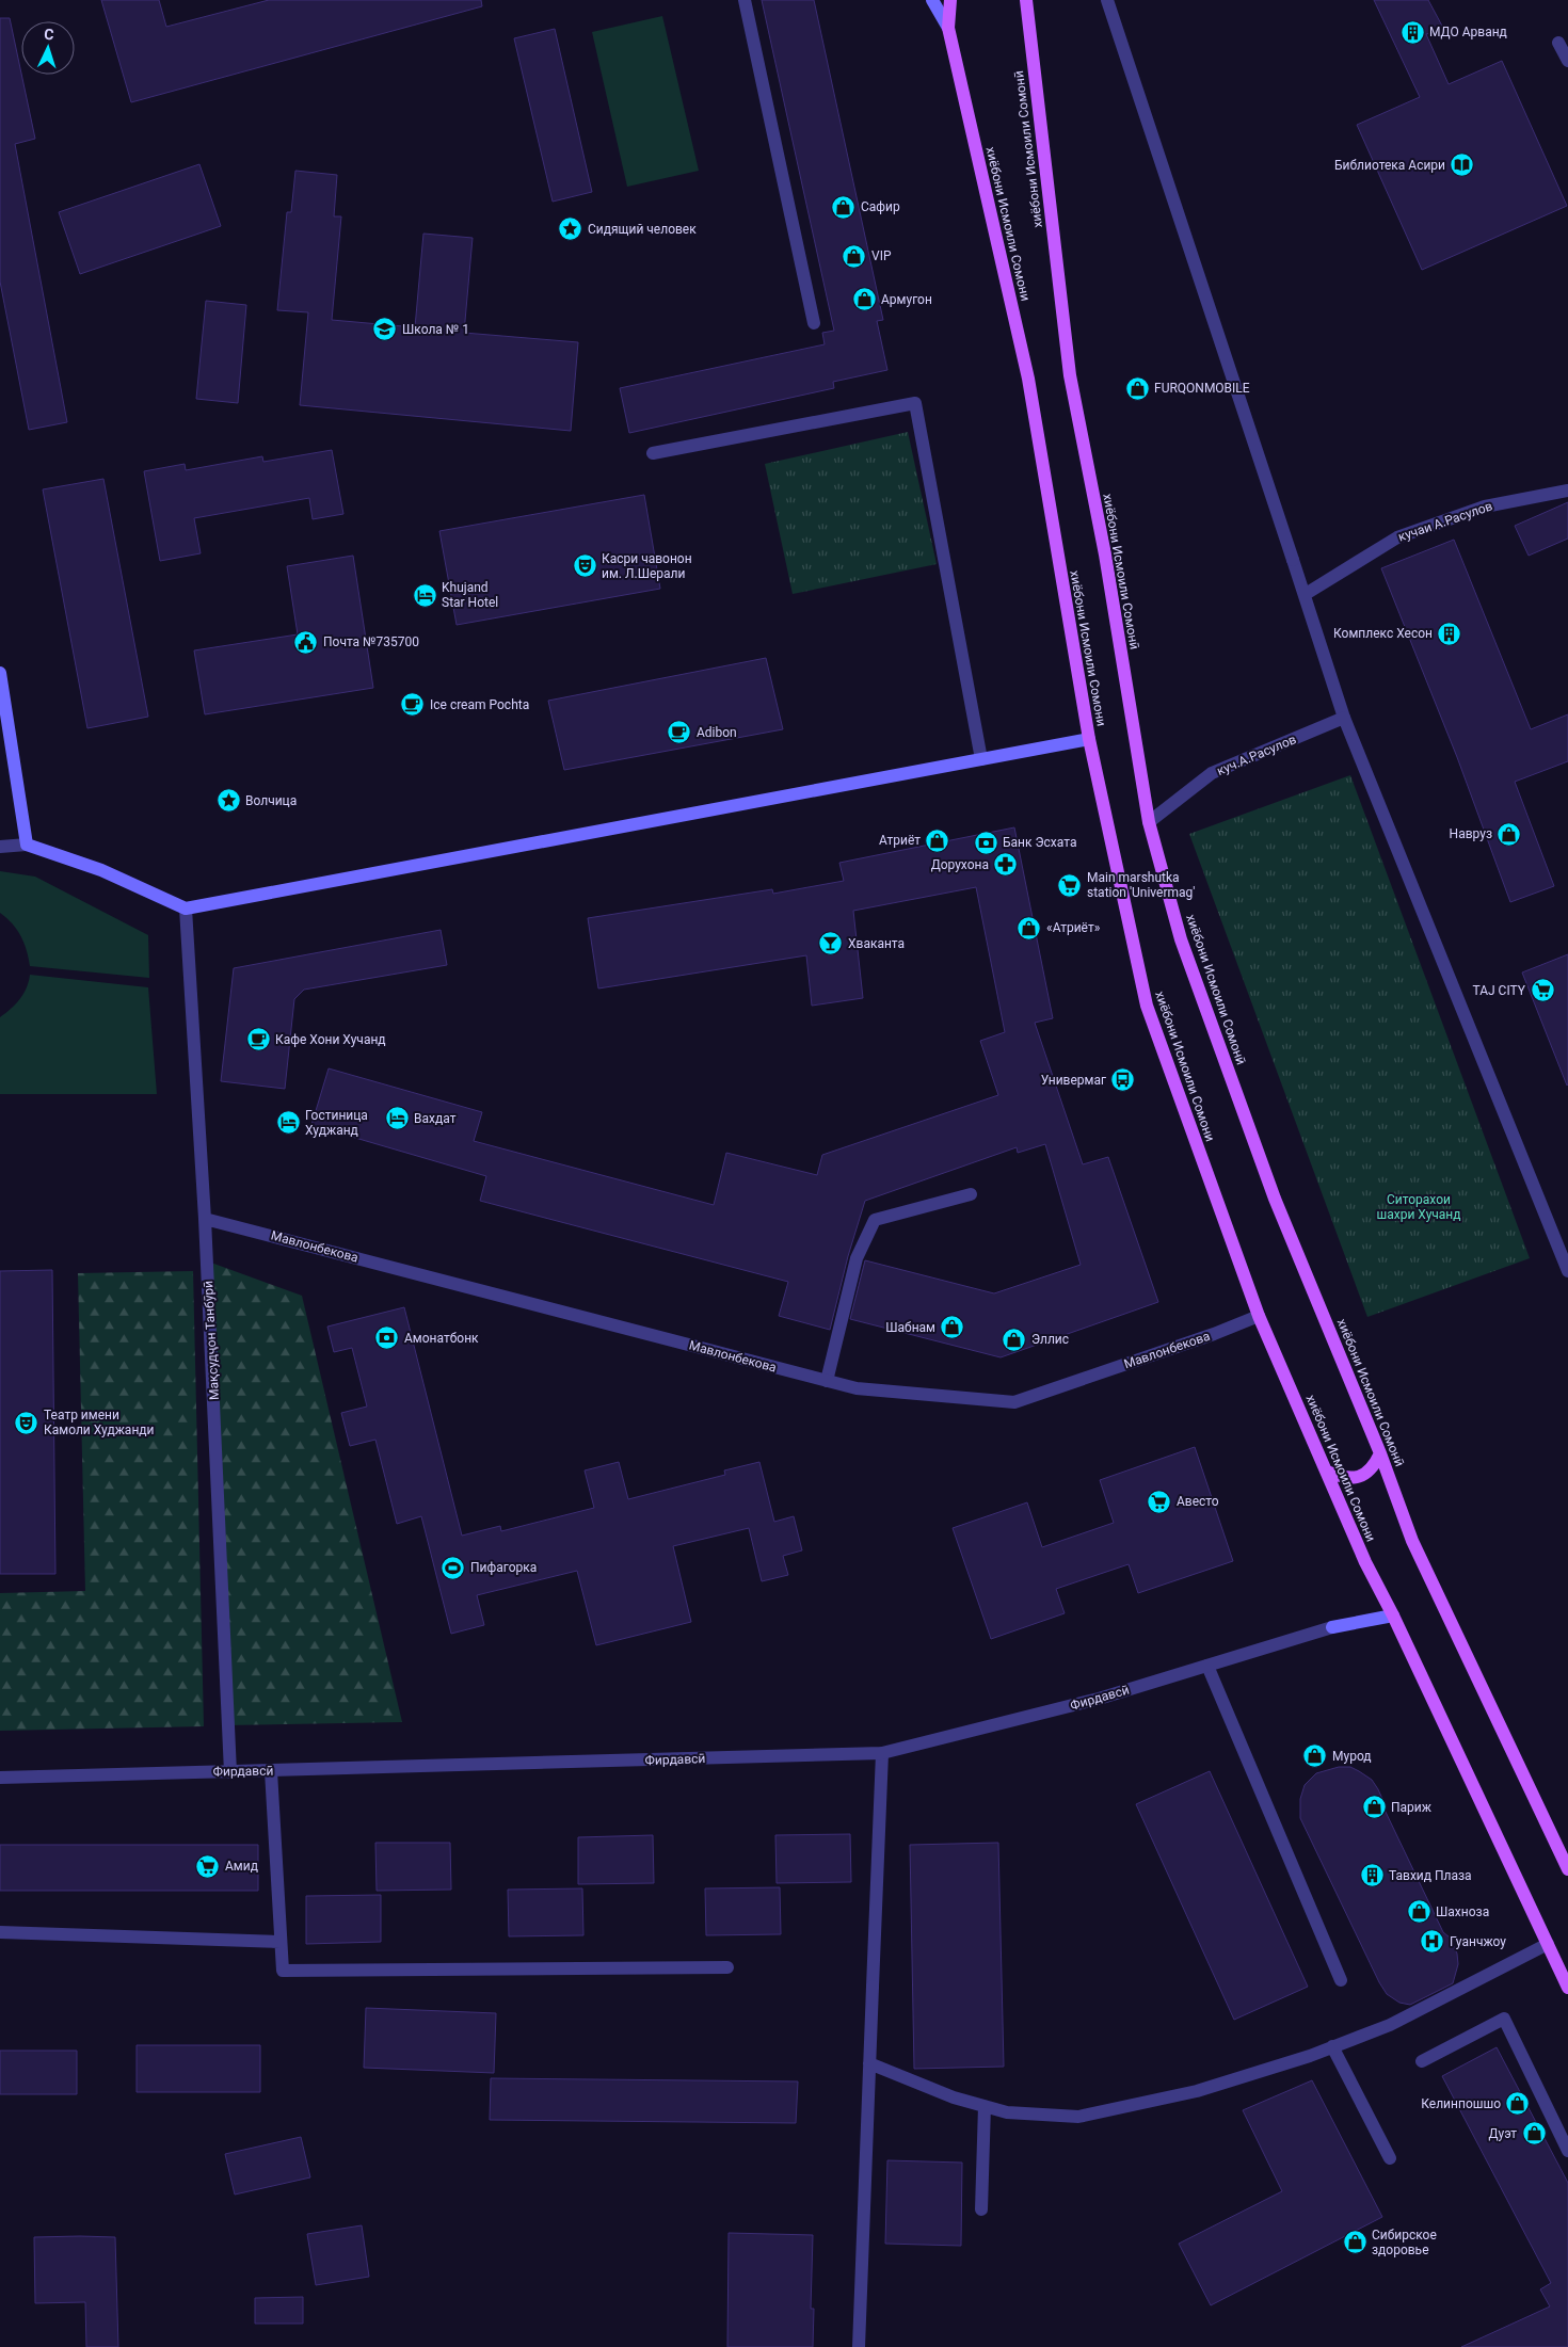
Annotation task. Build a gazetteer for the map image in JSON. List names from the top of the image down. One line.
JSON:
{"streets":{"main road":["хиёбони Исмоили Сомонӣ","хиёбони Исмоили Сомони"],"street":["кучаи А.Расулов","куч.А.Расулов","Мавлонбекова","Мақсудҷон Танбӯрӣ","Фирдавсӣ"]},"crossings":[["хиёбони Исмоили Сомонӣ","куч.А.Расулов"],["хиёбони Исмоили Сомони","Мавлонбекова"],["Мавлонбекова","Мақсудҷон Танбӯрӣ"],["Мақсудҷон Танбӯрӣ","Фирдавсӣ"]],"parks":["Ситорахои шахри Хучанд"],"places":{"building":["МДО Арванд","Комплекс Хесон","Тавхид Плаза"],"library":["Библиотека Асири"],"shop":["Сафир","VIP","Армугон","FURQONMOBILE","Навруз","Атриёт","«Атриёт»","Шабнам","Эллис","Мурод","Париж","Шахноза","Келинпошшо","Дуэт","Сибирское здоровье"],"place":["Сидящий человек","Волчица"],"school or university":["Школа № 1"],"theatre":["Касри чавонон им. Л.Шерали","Театр имени Камоли Худжанди"],"hotel":["Khujand Star Hotel","Вахдат","Гостиница Худжанд"],"public building":["Почта №735700"],"cafe":["Ice cream Pochta","Adibon","Кафе Хони Хучанд"],"bank":["Банк Эсхата","Амонатбонк"],"pharmacy":["Дорухона"],"supermarket":["Main marshutka station 'Univermag'","TAJ CITY","Авесто","Амид"],"bar":["Хваканта"],"bus stop":["Универмаг"],"sports":["Пифагорка"],"hospital":["Гуанчжоу"]},"north":"top"}
